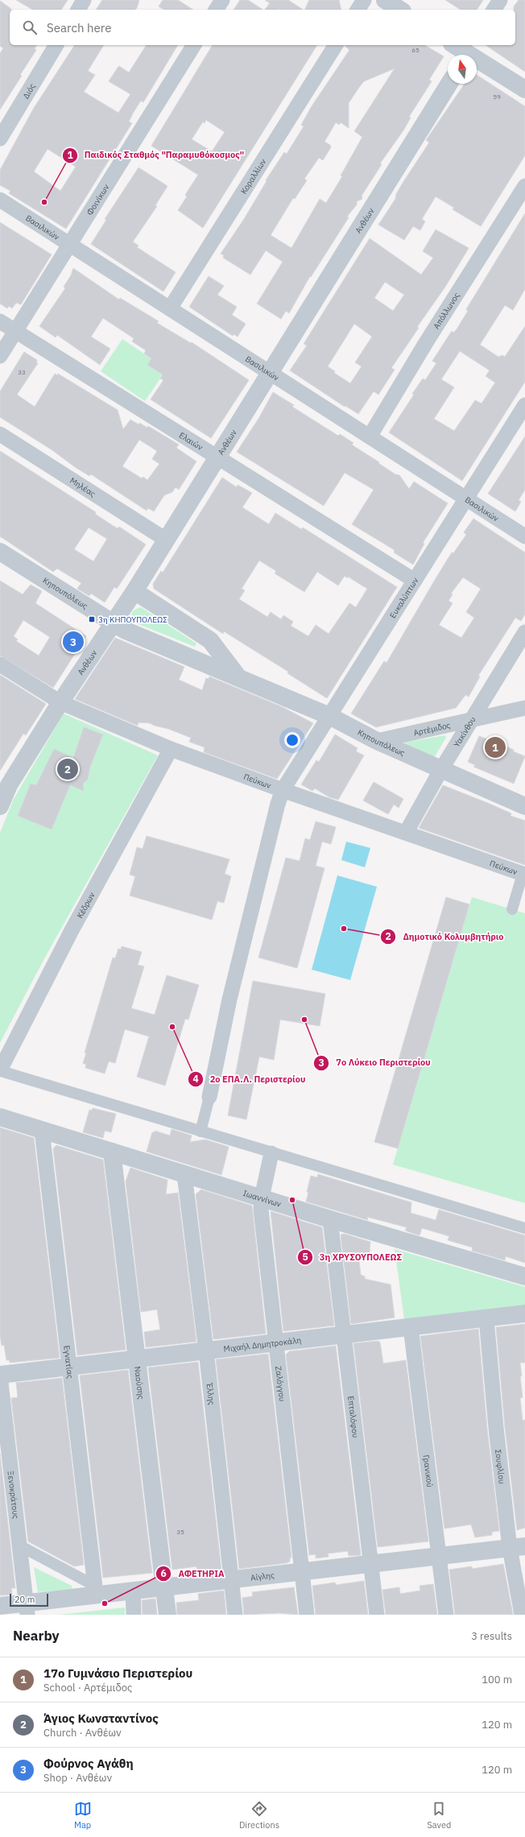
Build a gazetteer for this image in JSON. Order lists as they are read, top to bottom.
{
  "streets": {
    "street": [
      "Διός",
      "Κοραλλίων",
      "Φοινίκων",
      "Ανθέων",
      "Βασιλικών",
      "Απόλλωνος",
      "Ελαιών",
      "Μηλέας",
      "Κηπουπόλεως",
      "Ευκαλύπτων",
      "Αρτέμιδος",
      "Υακίνθου",
      "Πεύκων",
      "Κέδρων",
      "Ιωαννίνων",
      "Μιχαήλ Δημητροκάλη",
      "Εγνατίας",
      "Ναούσης",
      "Ζαλόγγου",
      "Έλλης",
      "Επταλόφου",
      "Σουφλίου",
      "Γρανικού",
      "Ξενοκράτους",
      "Αίγλης"
    ]
  },
  "crossings": [
    ["Κοραλλίων", "Βασιλικών"],
    ["Φοινίκων", "Βασιλικών"],
    ["Φοινίκων", "Ελαιών"],
    ["Ανθέων", "Βασιλικών"],
    ["Ανθέων", "Ελαιών"],
    ["Ανθέων", "Μηλέας"],
    ["Ανθέων", "Κηπουπόλεως"],
    ["Ανθέων", "Πεύκων"],
    ["Βασιλικών", "Απόλλωνος"],
    ["Βασιλικών", "Ευκαλύπτων"],
    ["Ελαιών", "Ευκαλύπτων"],
    ["Κηπουπόλεως", "Ευκαλύπτων"],
    ["Κηπουπόλεως", "Αρτέμιδος"],
    ["Κηπουπόλεως", "Υακίνθου"],
    ["Ευκαλύπτων", "Πεύκων"],
    ["Αρτέμιδος", "Υακίνθου"],
    ["Υακίνθου", "Πεύκων"],
    ["Πεύκων", "Κέδρων"],
    ["Ιωαννίνων", "Εγνατίας"],
    ["Ιωαννίνων", "Ναούσης"],
    ["Ιωαννίνων", "Ζαλόγγου"],
    ["Ιωαννίνων", "Έλλης"],
    ["Ιωαννίνων", "Επταλόφου"],
    ["Μιχαήλ Δημητροκάλη", "Εγνατίας"],
    ["Μιχαήλ Δημητροκάλη", "Ναούσης"],
    ["Μιχαήλ Δημητροκάλη", "Ζαλόγγου"],
    ["Μιχαήλ Δημητροκάλη", "Έλλης"],
    ["Μιχαήλ Δημητροκάλη", "Επταλόφου"],
    ["Μιχαήλ Δημητροκάλη", "Σουφλίου"],
    ["Μιχαήλ Δημητροκάλη", "Γρανικού"],
    ["Μιχαήλ Δημητροκάλη", "Ξενοκράτους"],
    ["Εγνατίας", "Αίγλης"],
    ["Ναούσης", "Αίγλης"],
    ["Ζαλόγγου", "Αίγλης"],
    ["Έλλης", "Αίγλης"],
    ["Επταλόφου", "Αίγλης"],
    ["Σουφλίου", "Αίγλης"],
    ["Γρανικού", "Αίγλης"],
    ["Ξενοκράτους", "Αίγλης"]
  ],
  "places": {
    "other": [
      "Παιδικός Σταθμός \"Παραμυθόκοσμος\"",
      "Δημοτικό Κολυμβητήριο",
      "7ο Λύκειο Περιστερίου",
      "2ο ΕΠΑ.Λ. Περιστερίου",
      "3η ΧΡΥΣΟΥΠΟΛΕΩΣ",
      "ΑΦΕΤΗΡΙΑ"
    ],
    "transit": ["3η ΚΗΠΟΥΠΟΛΕΩΣ"]
  },
  "house_numbers": [
    "65",
    "59",
    "33",
    "35"
  ],
  "scale_bar": "20 m",
  "north": "top",
  "page": {
    "search": "Search here",
    "pins": ["3", "1", "2"],
    "scale": "20 m",
    "heading": ["Nearby", "3 results"],
    "list": [
      {
        "mark": "1",
        "name": "17ο Γυμνάσιο Περιστερίου",
        "note": "School · Αρτέμιδος",
        "value": "100 m"
      },
      {
        "mark": "2",
        "name": "Άγιος Κωνσταντίνος",
        "note": "Church · Ανθέων",
        "value": "120 m"
      },
      {
        "mark": "3",
        "name": "Φούρνος Αγάθη",
        "note": "Shop · Ανθέων",
        "value": "120 m"
      }
    ],
    "nav": ["Map", "Directions", "Saved"]
  }
}
